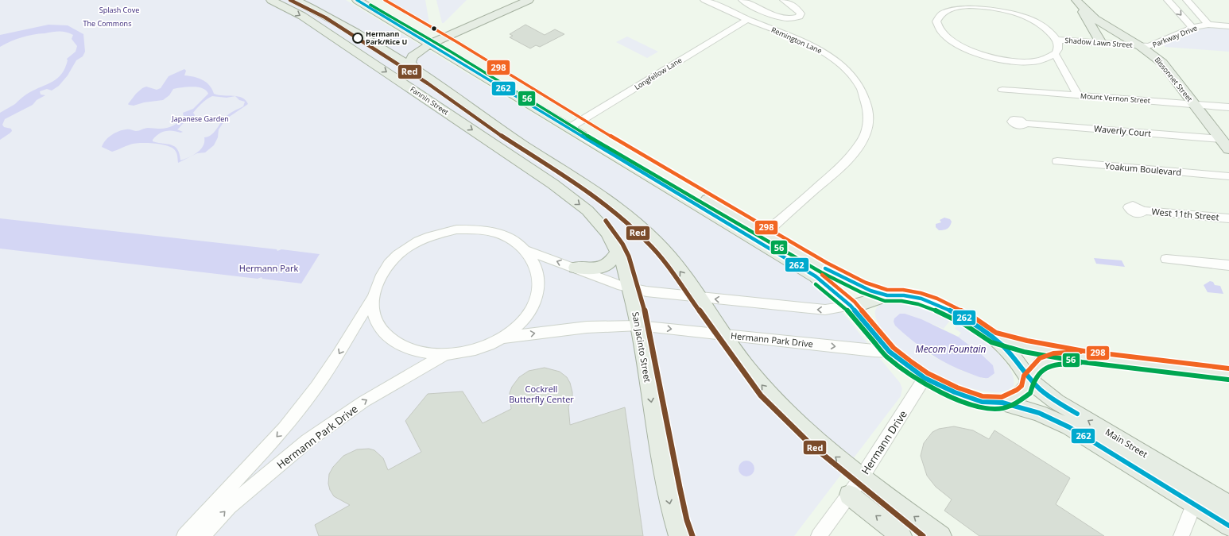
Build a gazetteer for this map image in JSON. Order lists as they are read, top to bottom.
{
  "streets": {
    "main road": [
      "Bissonnet Street",
      "Fannin Street",
      "San Jacinto Street",
      "Main Street"
    ],
    "street": [
      "Parkway Drive",
      "Remington Lane",
      "Shadow Lawn Street",
      "Longfellow Lane",
      "Mount Vernon Street",
      "Waverly Court",
      "Yoakum Boulevard",
      "West 11th Street",
      "Hermann Park Drive",
      "Hermann Drive"
    ]
  },
  "crossings": [
    ["Parkway Drive", "Shadow Lawn Street"],
    ["Parkway Drive", "Bissonnet Street"],
    ["Remington Lane", "Longfellow Lane"],
    ["Remington Lane", "Main Street"],
    ["Shadow Lawn Street", "Bissonnet Street"],
    ["Longfellow Lane", "Main Street"],
    ["Bissonnet Street", "Mount Vernon Street"],
    ["Bissonnet Street", "Waverly Court"],
    ["Fannin Street", "Hermann Park Drive"],
    ["Fannin Street", "San Jacinto Street"],
    ["Fannin Street", "Hermann Drive"],
    ["Hermann Park Drive", "San Jacinto Street"],
    ["Hermann Park Drive", "Main Street"],
    ["Hermann Drive", "Main Street"]
  ],
  "one_way": ["San Jacinto Street"],
  "water": ["Mecom Fountain"],
  "parks": [
    "Splash Cove",
    "The Commons",
    "Japanese Garden",
    "Hermann Park",
    "Cockrell Butterfly Center"
  ],
  "places": ["Hermann Park/Rice U"],
  "lines": [
    "transit line Red",
    "transit line 262",
    "transit line 298",
    "transit line 56"
  ]
}
